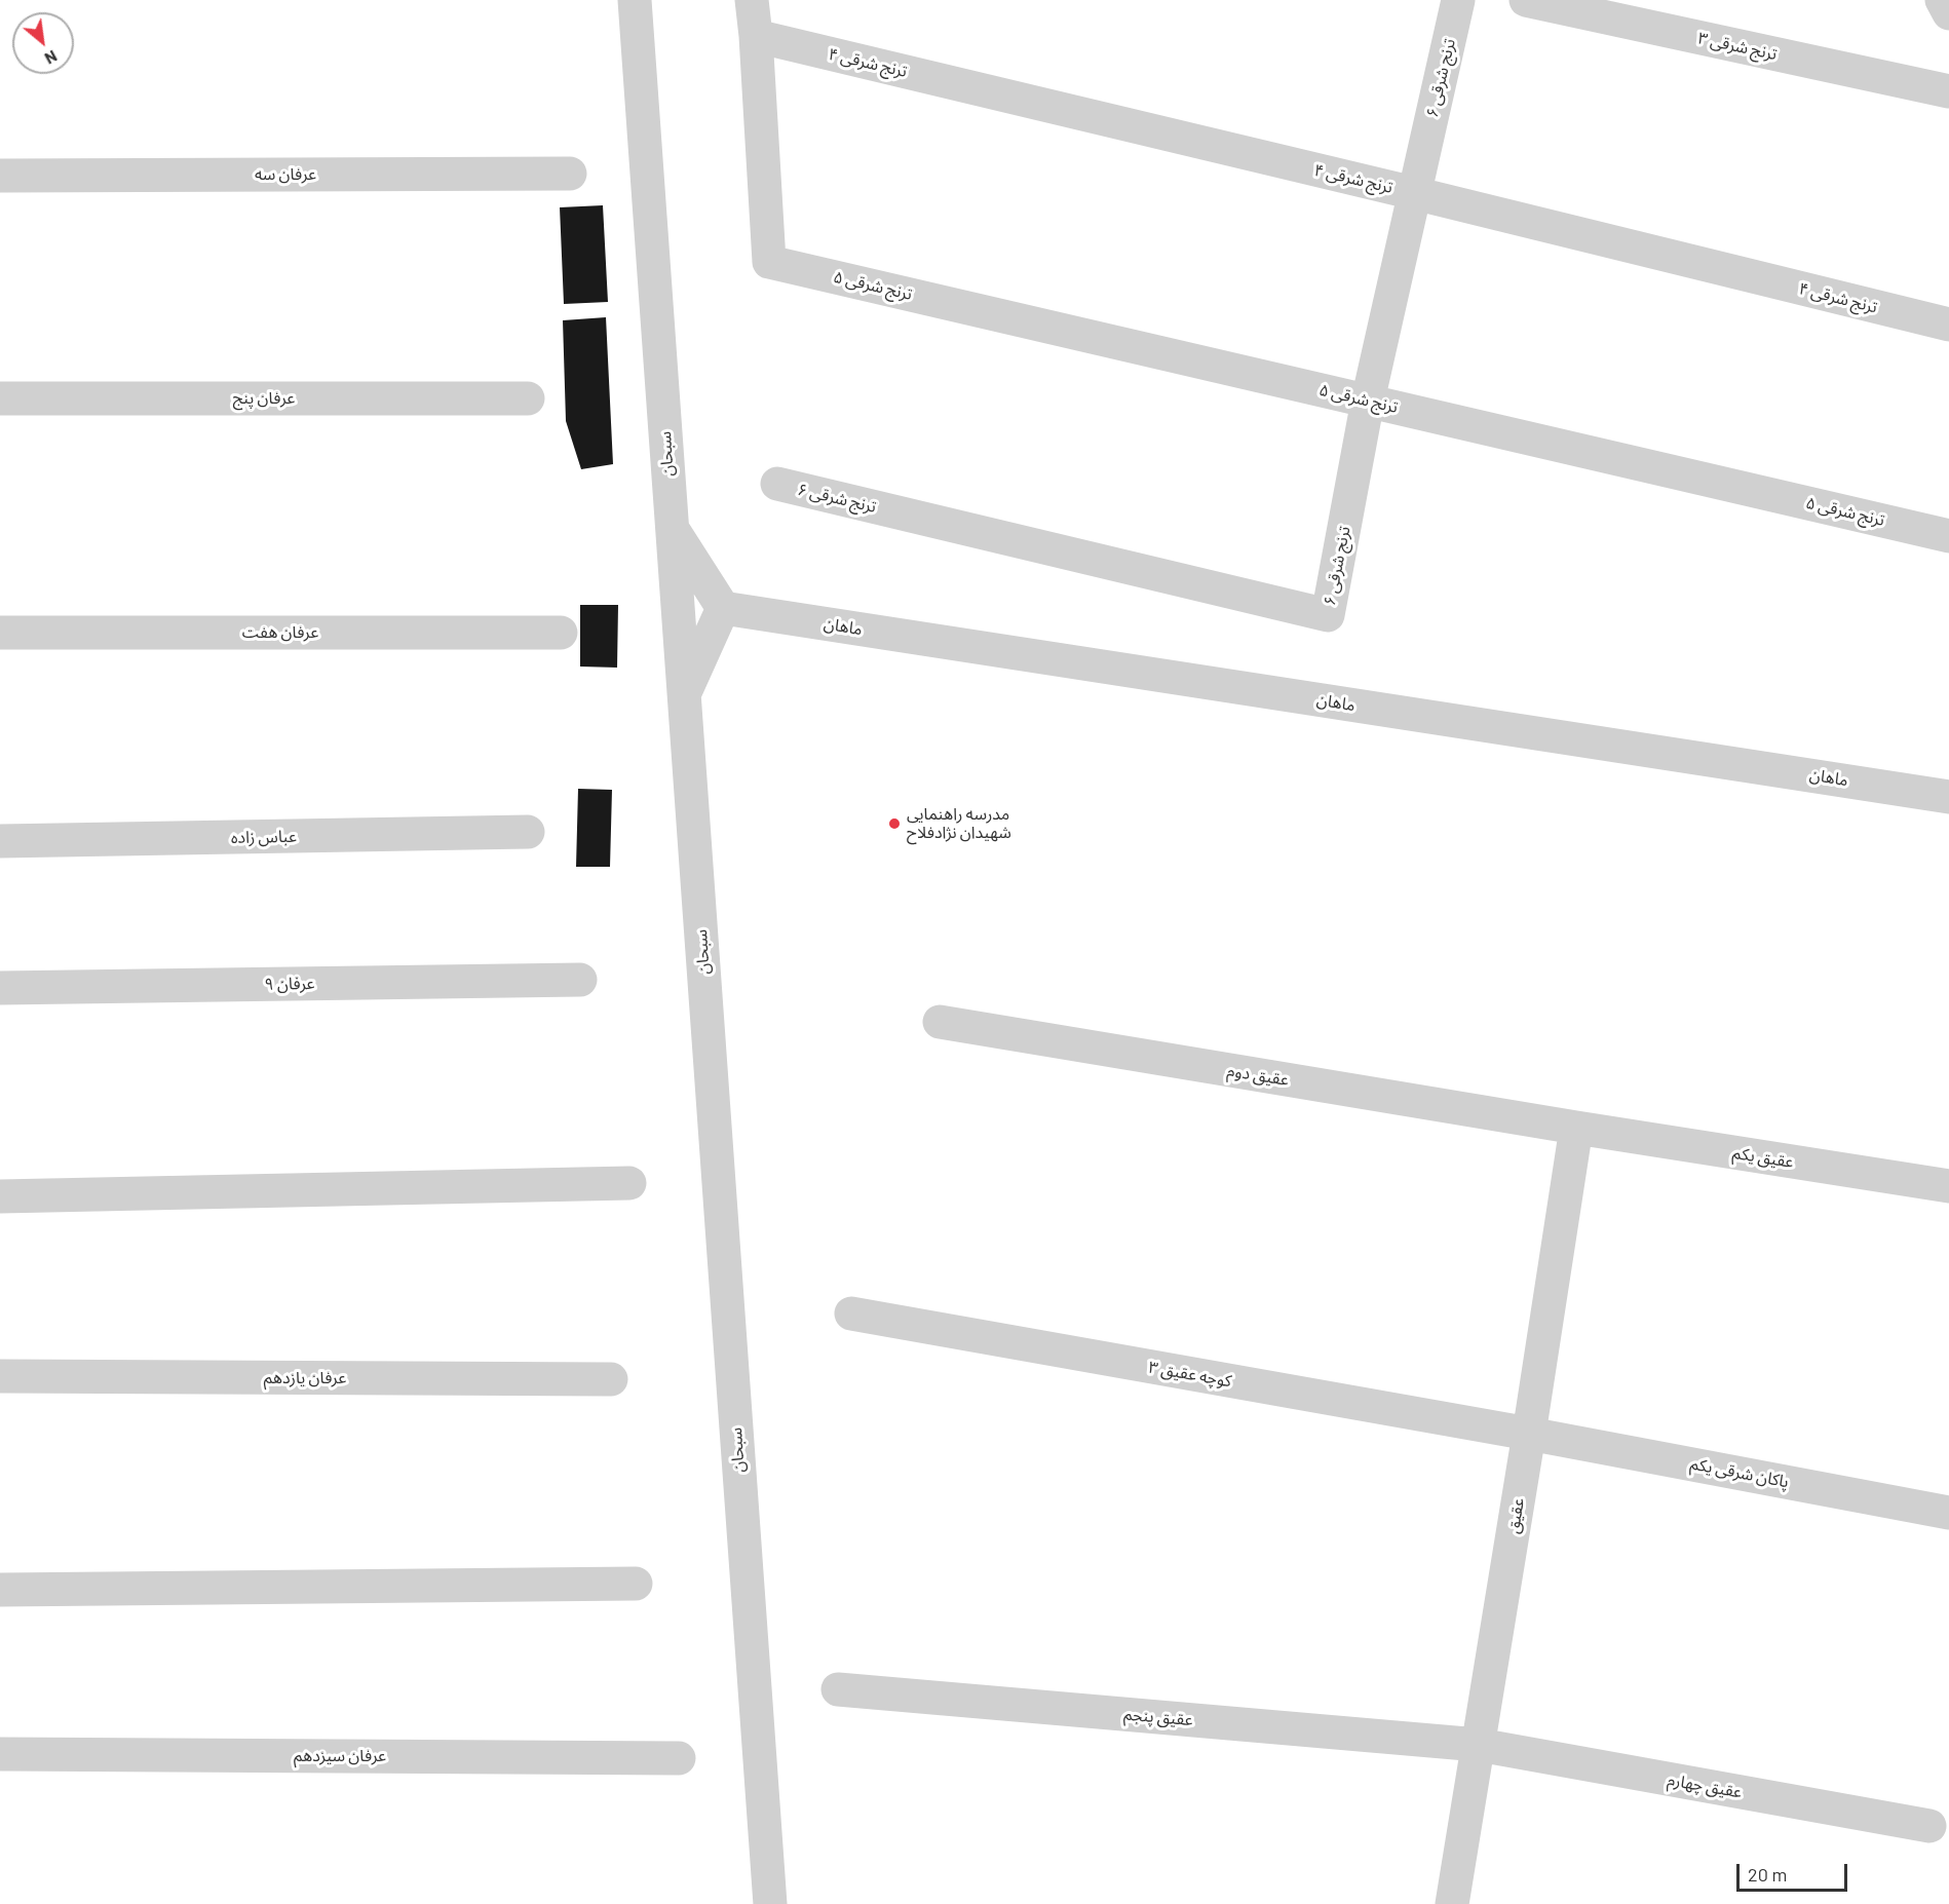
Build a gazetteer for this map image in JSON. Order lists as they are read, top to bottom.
{
  "streets": {
    "street": [
      "ترنج شرقی ۳",
      "ترنج شرقی ۴",
      "ترنج شرقی ۶",
      "عرفان سه",
      "ترنج شرقی ۵",
      "عرفان پنج",
      "سبحان",
      "ماهان",
      "عرفان هفت",
      "عباس زاده",
      "عرفان ۹",
      "عقیق دوم",
      "عقیق یکم",
      "کوچه عقیق ۳",
      "عرفان یازدهم",
      "پاکان شرقی یکم",
      "عقیق",
      "عقیق پنجم",
      "عرفان سیزدهم",
      "عقیق چهارم"
    ]
  },
  "crossings": [
    ["ترنج شرقی ۴", "ترنج شرقی ۶"],
    ["ترنج شرقی ۴", "ترنج شرقی ۵"],
    ["ترنج شرقی ۶", "ترنج شرقی ۵"],
    ["عقیق دوم", "عقیق یکم"],
    ["عقیق دوم", "عقیق"],
    ["عقیق یکم", "عقیق"],
    ["کوچه عقیق ۳", "پاکان شرقی یکم"],
    ["کوچه عقیق ۳", "عقیق"],
    ["پاکان شرقی یکم", "عقیق"],
    ["عقیق", "عقیق پنجم"],
    ["عقیق", "عقیق چهارم"],
    ["عقیق پنجم", "عقیق چهارم"]
  ],
  "places": ["مدرسه راهنمایی شهیدان نژادفلاح"],
  "scale_bar": "20 m",
  "north": "bottom right"
}
